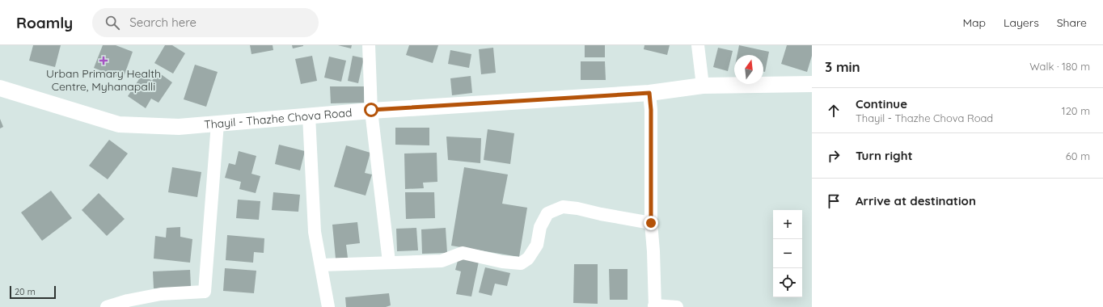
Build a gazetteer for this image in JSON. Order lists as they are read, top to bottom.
{
  "streets": {
    "street": ["Thayil - Thazhe Chova Road"]
  },
  "places": {
    "health": ["Urban Primary Health Centre, Myhanapalli"]
  },
  "scale_bar": "20 m",
  "north": "top",
  "page": {
    "header": "Roamly",
    "search": "Search here",
    "nav": ["Map", "Layers", "Share"],
    "heading": ["3 min", "Walk · 180 m"],
    "list": [
      ["Continue", "Thayil - Thazhe Chova Road", "120 m"],
      ["Turn right", "60 m"],
      "Arrive at destination"
    ],
    "map_buttons": ["+", "−"],
    "scale": "20 m"
  }
}
